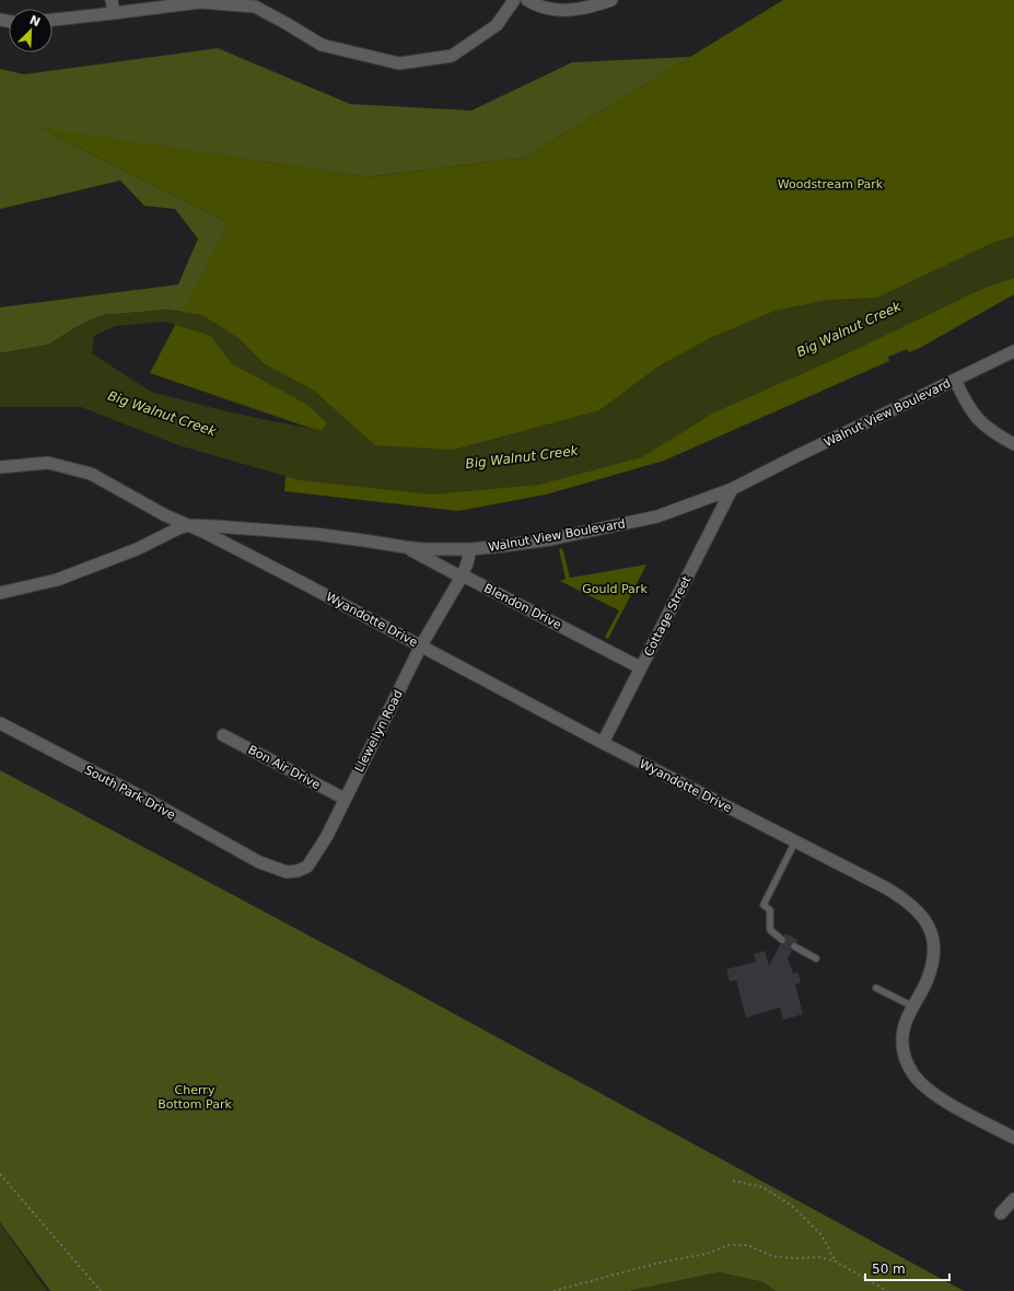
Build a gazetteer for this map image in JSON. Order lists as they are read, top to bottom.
{
  "streets": {
    "street": [
      "Walnut View Boulevard",
      "Blendon Drive",
      "Cottage Street",
      "Wyandotte Drive",
      "Llewellyn Road",
      "Bon Air Drive",
      "South Park Drive"
    ]
  },
  "crossings": [
    ["Walnut View Boulevard", "Blendon Drive"],
    ["Walnut View Boulevard", "Cottage Street"],
    ["Walnut View Boulevard", "Wyandotte Drive"],
    ["Walnut View Boulevard", "Llewellyn Road"],
    ["Blendon Drive", "Cottage Street"],
    ["Blendon Drive", "Llewellyn Road"],
    ["Cottage Street", "Wyandotte Drive"],
    ["Wyandotte Drive", "Llewellyn Road"],
    ["Llewellyn Road", "Bon Air Drive"],
    ["Llewellyn Road", "South Park Drive"]
  ],
  "water": ["Big Walnut Creek"],
  "parks": ["Woodstream Park", "Gould Park", "Cherry Bottom Park"],
  "scale_bar": "50 m",
  "north": "top right"
}
